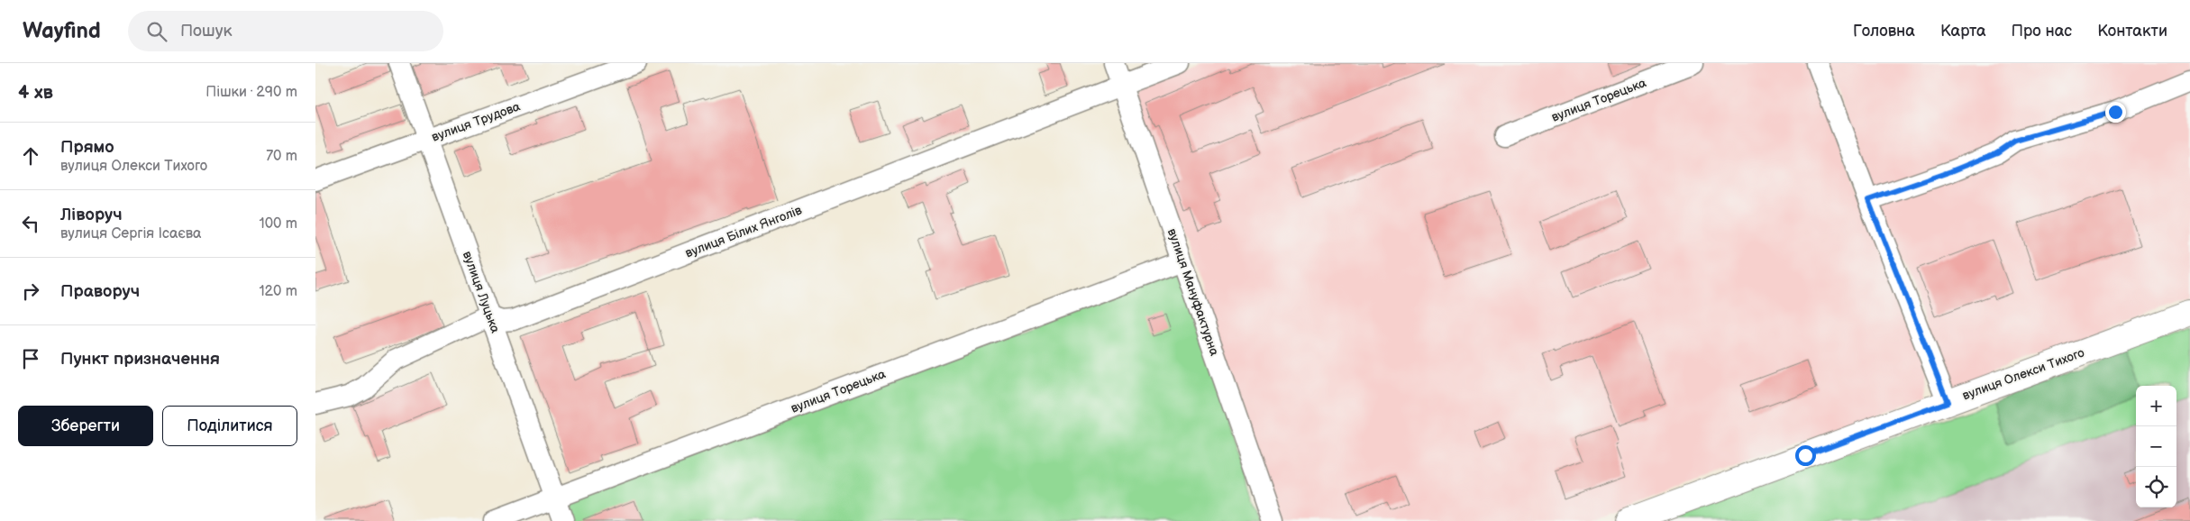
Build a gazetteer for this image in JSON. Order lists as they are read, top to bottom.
{
  "streets": {
    "main road": ["вулиця Олекси Тихого"],
    "street": [
      "вулиця Торецька",
      "вулиця Трудова",
      "вулиця Білих Янголів",
      "вулиця Луцька",
      "вулиця Мануфактурна"
    ]
  },
  "crossings": [
    ["вулиця Торецька", "вулиця Луцька"],
    ["вулиця Торецька", "вулиця Мануфактурна"],
    ["вулиця Трудова", "вулиця Луцька"],
    ["вулиця Білих Янголів", "вулиця Луцька"],
    ["вулиця Білих Янголів", "вулиця Мануфактурна"]
  ],
  "page": {
    "header": "Wayfind",
    "search": "Пошук",
    "nav": [
      "Головна",
      "Карта",
      "Про нас",
      "Контакти"
    ],
    "heading": ["4 хв", "Пішки · 290 m"],
    "list": [
      ["Прямо", "вулиця Олекси Тихого", "70 m"],
      ["Ліворуч", "вулиця Сергія Ісаєва", "100 m"],
      ["Праворуч", "120 m"],
      "Пункт призначення"
    ],
    "map_buttons": ["+", "−"],
    "buttons": ["Зберегти", "Поділитися"]
  }
}
